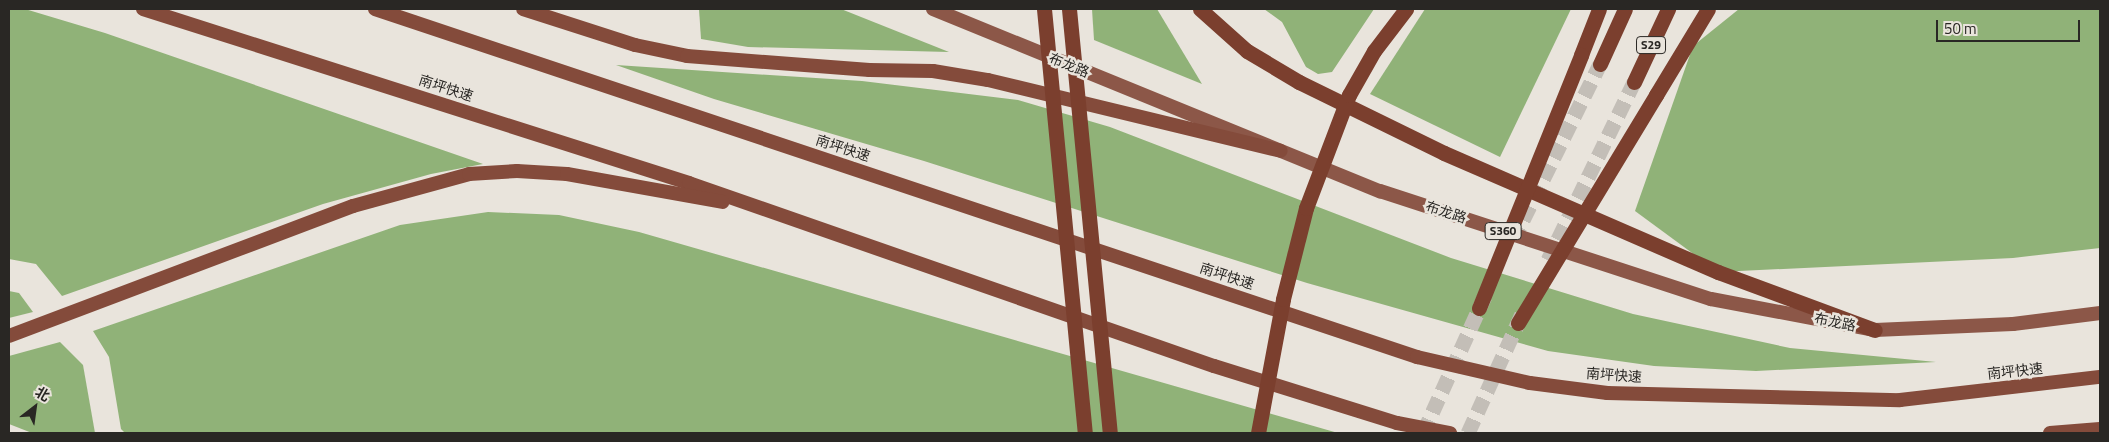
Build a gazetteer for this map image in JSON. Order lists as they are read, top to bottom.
{
  "streets": {
    "highway": ["S29", "南坪快速"],
    "main road": ["布龙路", "S360"]
  },
  "scale_bar": "50 m",
  "north": "top right"
}
